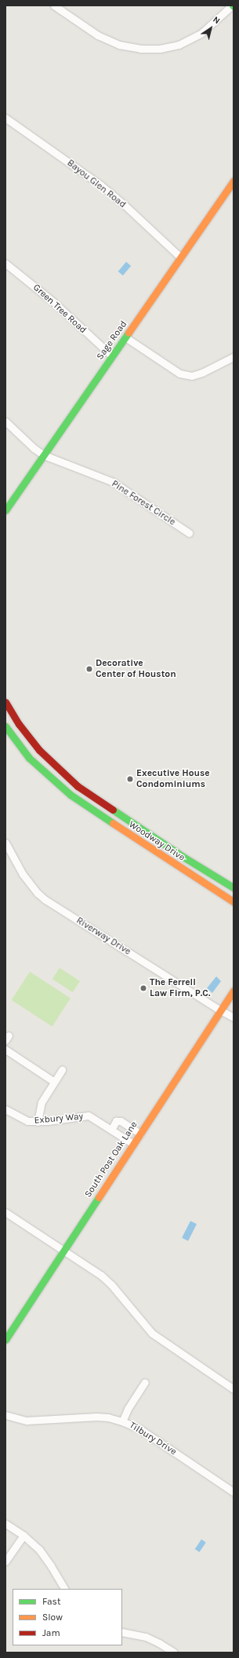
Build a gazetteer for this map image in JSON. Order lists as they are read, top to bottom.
{
  "streets": {
    "main road": ["Sage Road", "Woodway Drive", "South Post Oak Lane"],
    "street": [
      "Bayou Glen Road",
      "Green Tree Road",
      "Pine Forest Circle",
      "Riverway Drive",
      "Exbury Way",
      "Tilbury Drive"
    ]
  },
  "crossings": [
    ["Bayou Glen Road", "Sage Road"],
    ["Green Tree Road", "Sage Road"],
    ["Sage Road", "Pine Forest Circle"],
    ["Riverway Drive", "South Post Oak Lane"],
    ["Exbury Way", "South Post Oak Lane"]
  ],
  "places": ["Decorative Center of Houston", "Executive House Condominiums", "The Ferrell Law Firm, P.C."],
  "legend": ["Fast", "Slow", "Jam"],
  "north": "top right"
}
